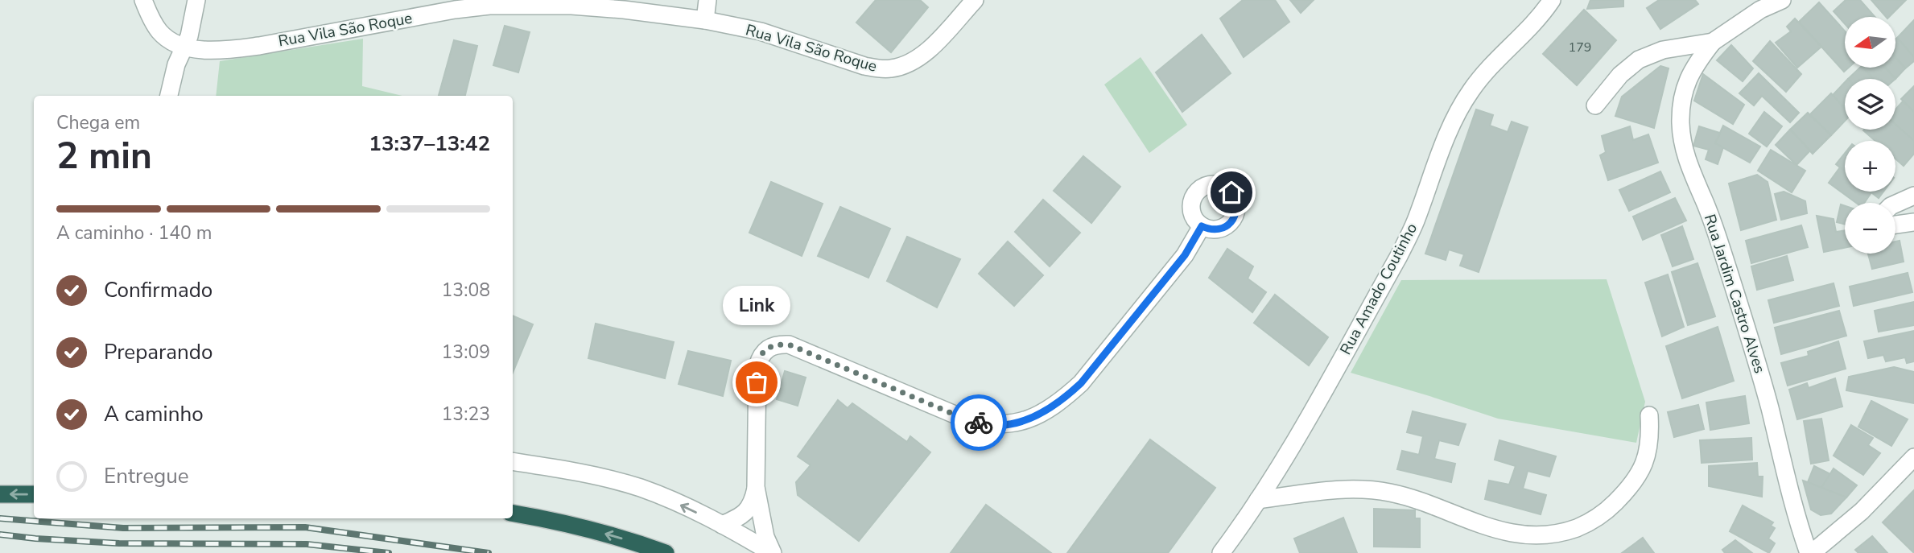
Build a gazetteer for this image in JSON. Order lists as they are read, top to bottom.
{
  "streets": {
    "street": ["Rua Vila São Roque", "Rua Amado Coutinho", "Rua Jardim Castro Alves"]
  },
  "places": ["Link"],
  "house_numbers": ["179"],
  "north": "left",
  "page": {
    "map_buttons": ["+", "−"],
    "heading": ["2 min", "Chega em", "13:37–13:42"],
    "bar": "A caminho · 140 m",
    "list": [
      ["Confirmado", "13:08"],
      ["Preparando", "13:09"],
      ["A caminho", "13:23"],
      "Entregue"
    ],
    "bubble": "Link"
  }
}
